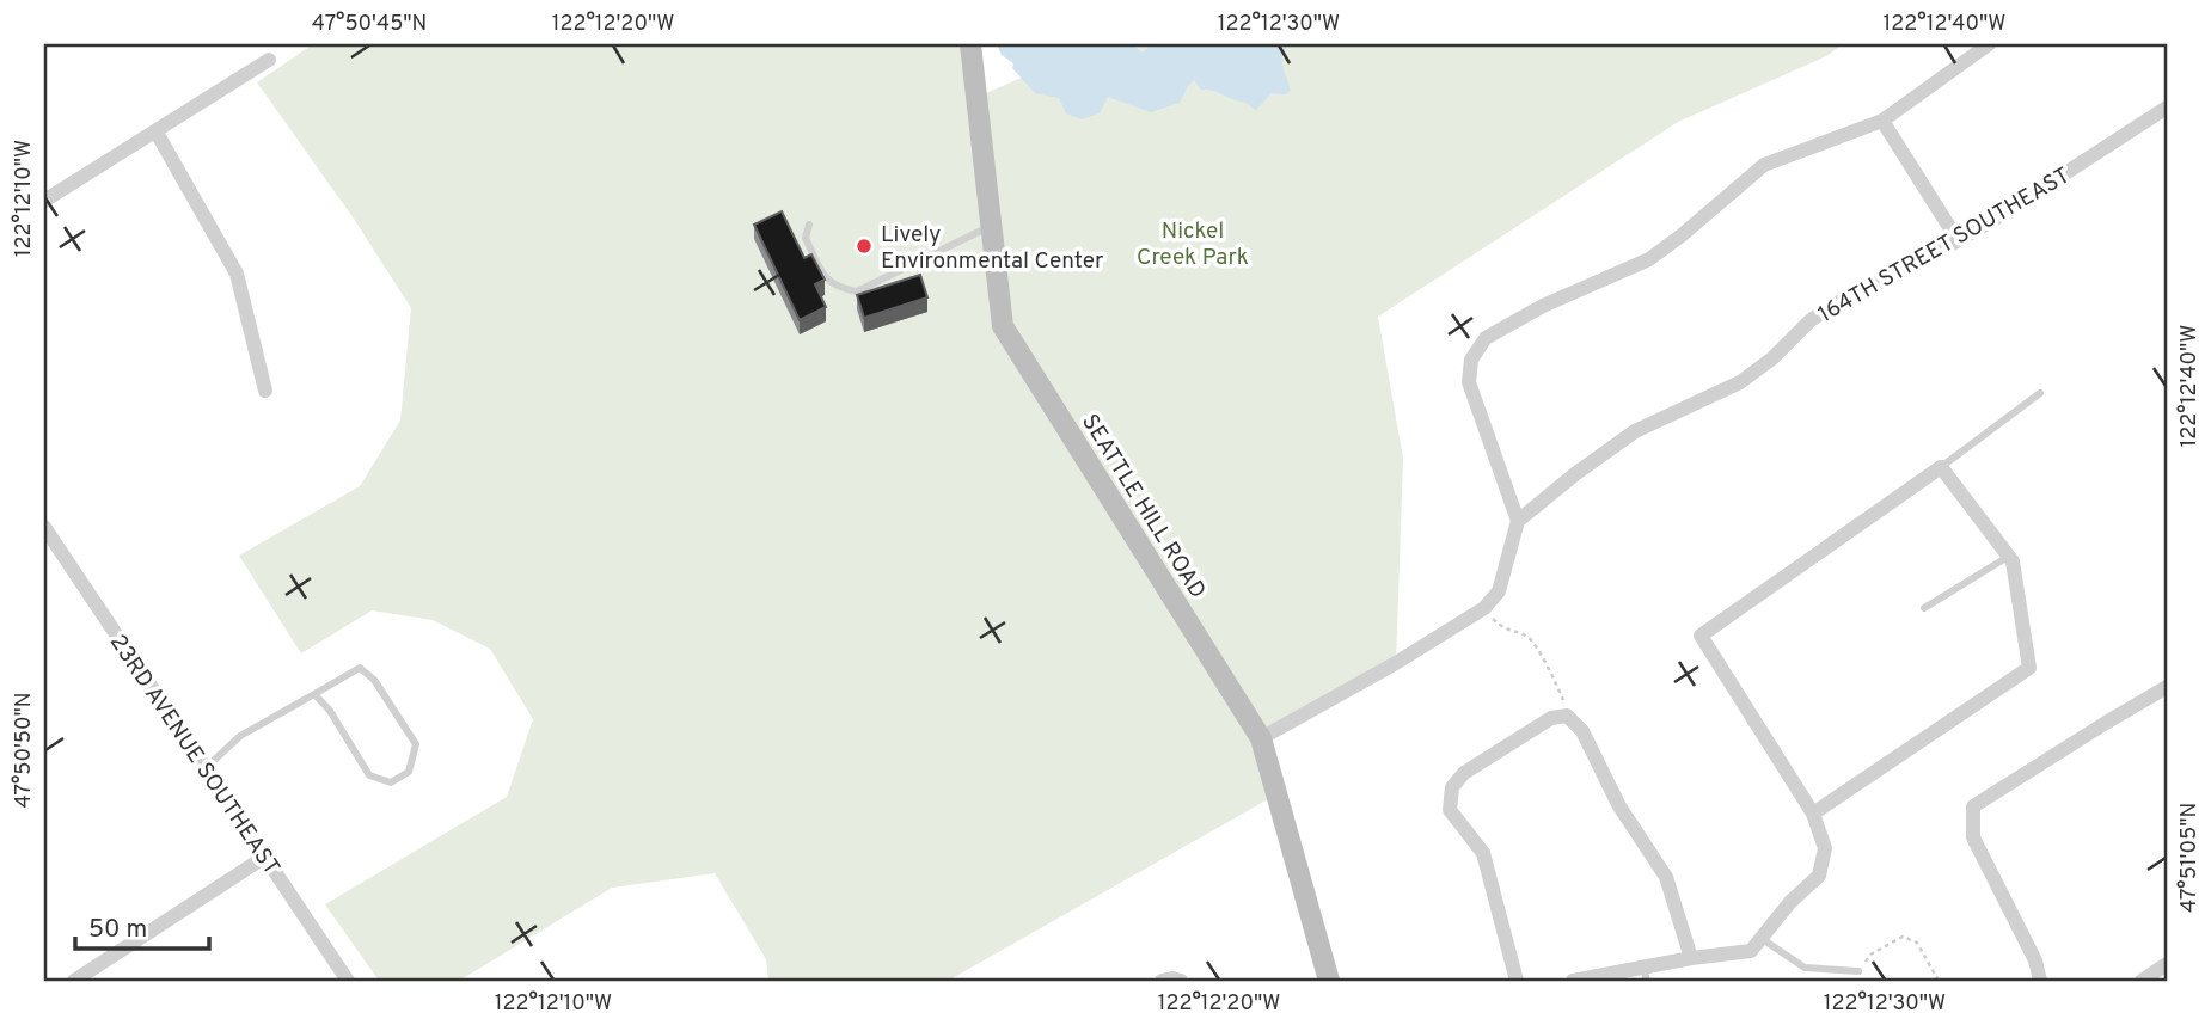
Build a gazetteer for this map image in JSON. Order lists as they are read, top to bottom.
{
  "streets": {
    "street": ["164TH STREET SOUTHEAST", "SEATTLE HILL ROAD", "23RD AVENUE SOUTHEAST"]
  },
  "parks": ["Nickel Creek Park"],
  "places": ["Lively Environmental Center"],
  "scale_bar": "50 m",
  "coordinates": [
    "47°50'45\"N",
    "122°12'20\"W",
    "122°12'30\"W",
    "122°12'40\"W",
    "122°12'10\"W",
    "47°50'50\"N",
    "47°51'05\"N"
  ]
}
